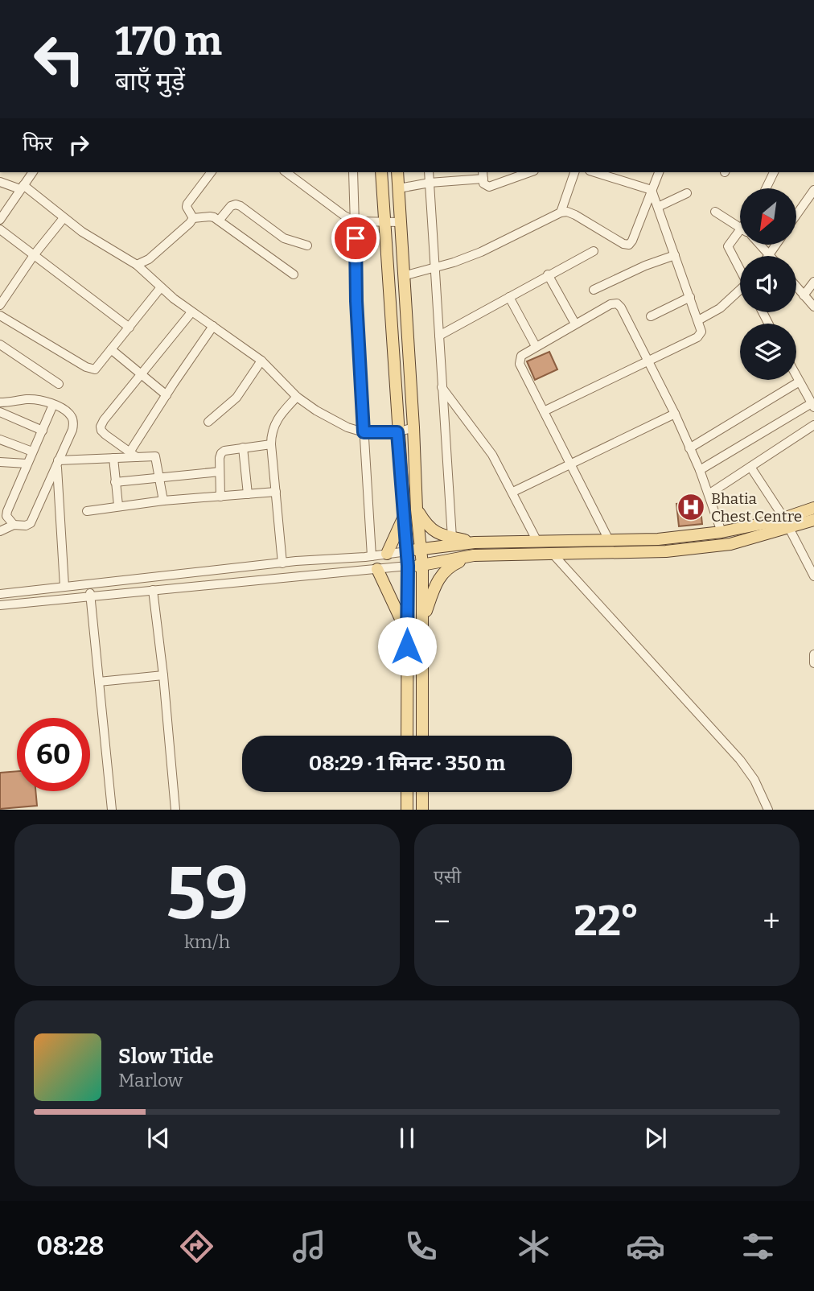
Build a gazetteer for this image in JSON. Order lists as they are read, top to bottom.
{
  "places": {
    "hospital": ["Bhatia Chest Centre"]
  },
  "north": "bottom left",
  "page": {
    "turn": ["170 m", "बाएँ मुड़ें"],
    "then": "फिर",
    "limit": "60",
    "trip": "08:29 · 1 मिनट · 350 m",
    "tile": [
      ["59", "km/h"],
      "एसी"
    ],
    "heat": ["−", "22°", "+"],
    "song": ["Slow Tide", "Marlow"],
    "tabs": "08:28"
  }
}
